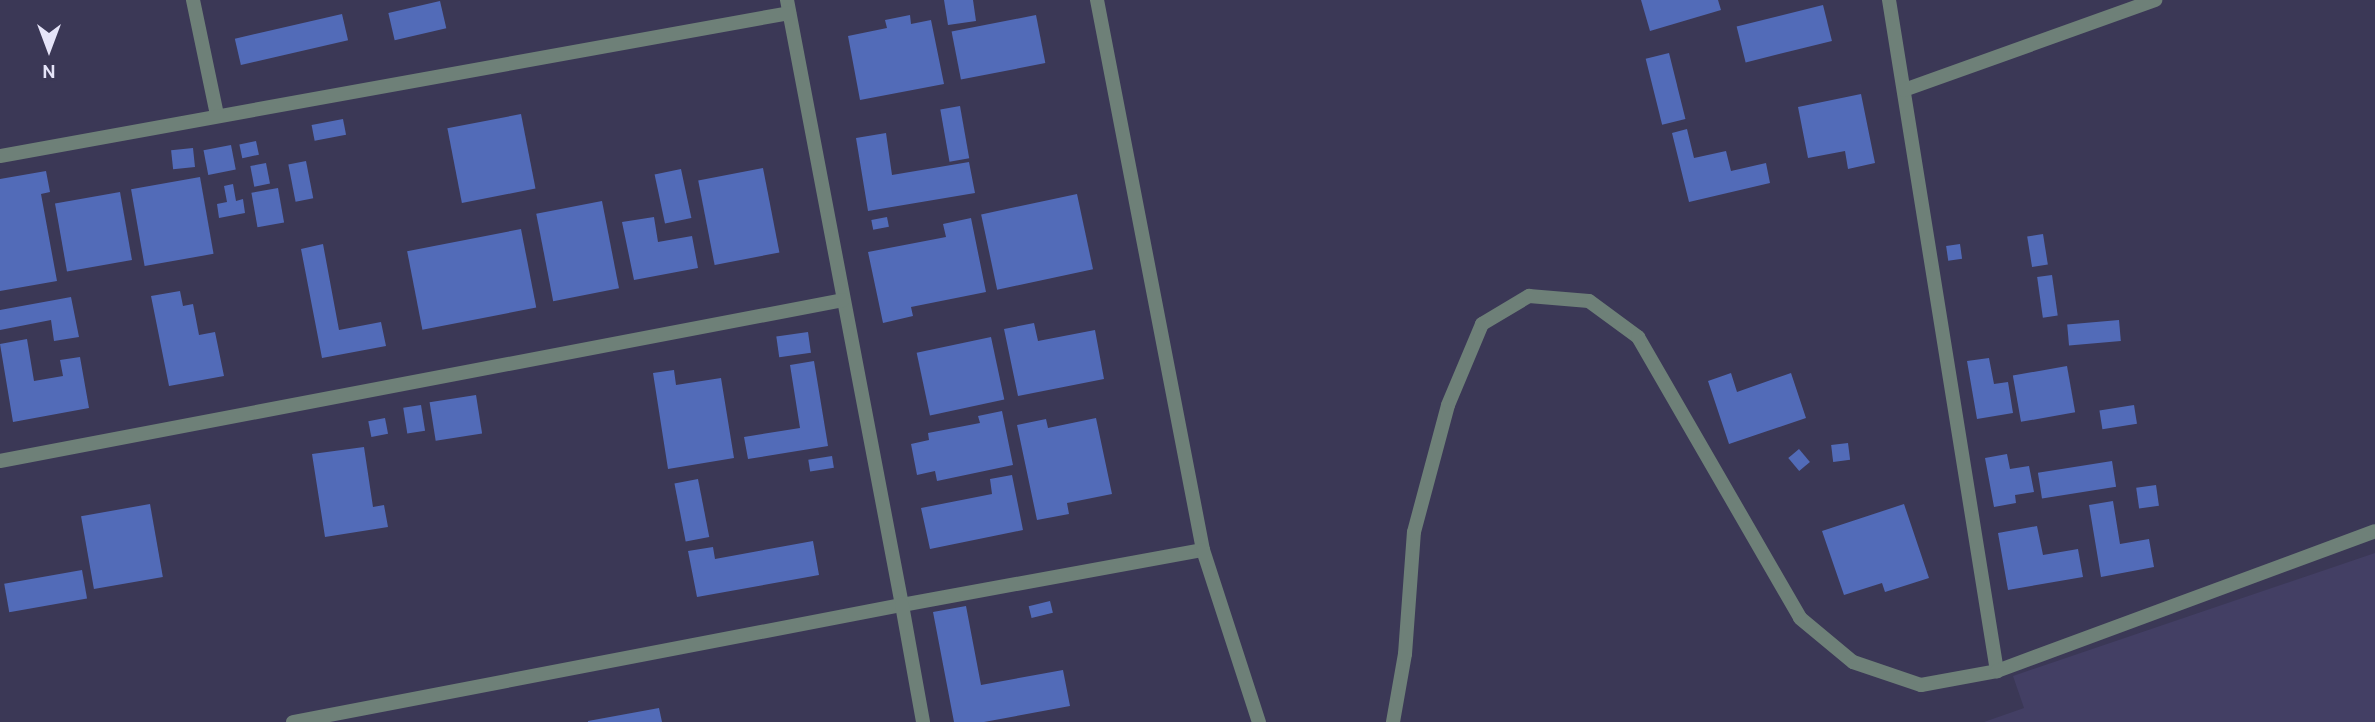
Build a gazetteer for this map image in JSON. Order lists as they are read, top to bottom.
{
  "north": "bottom"
}
